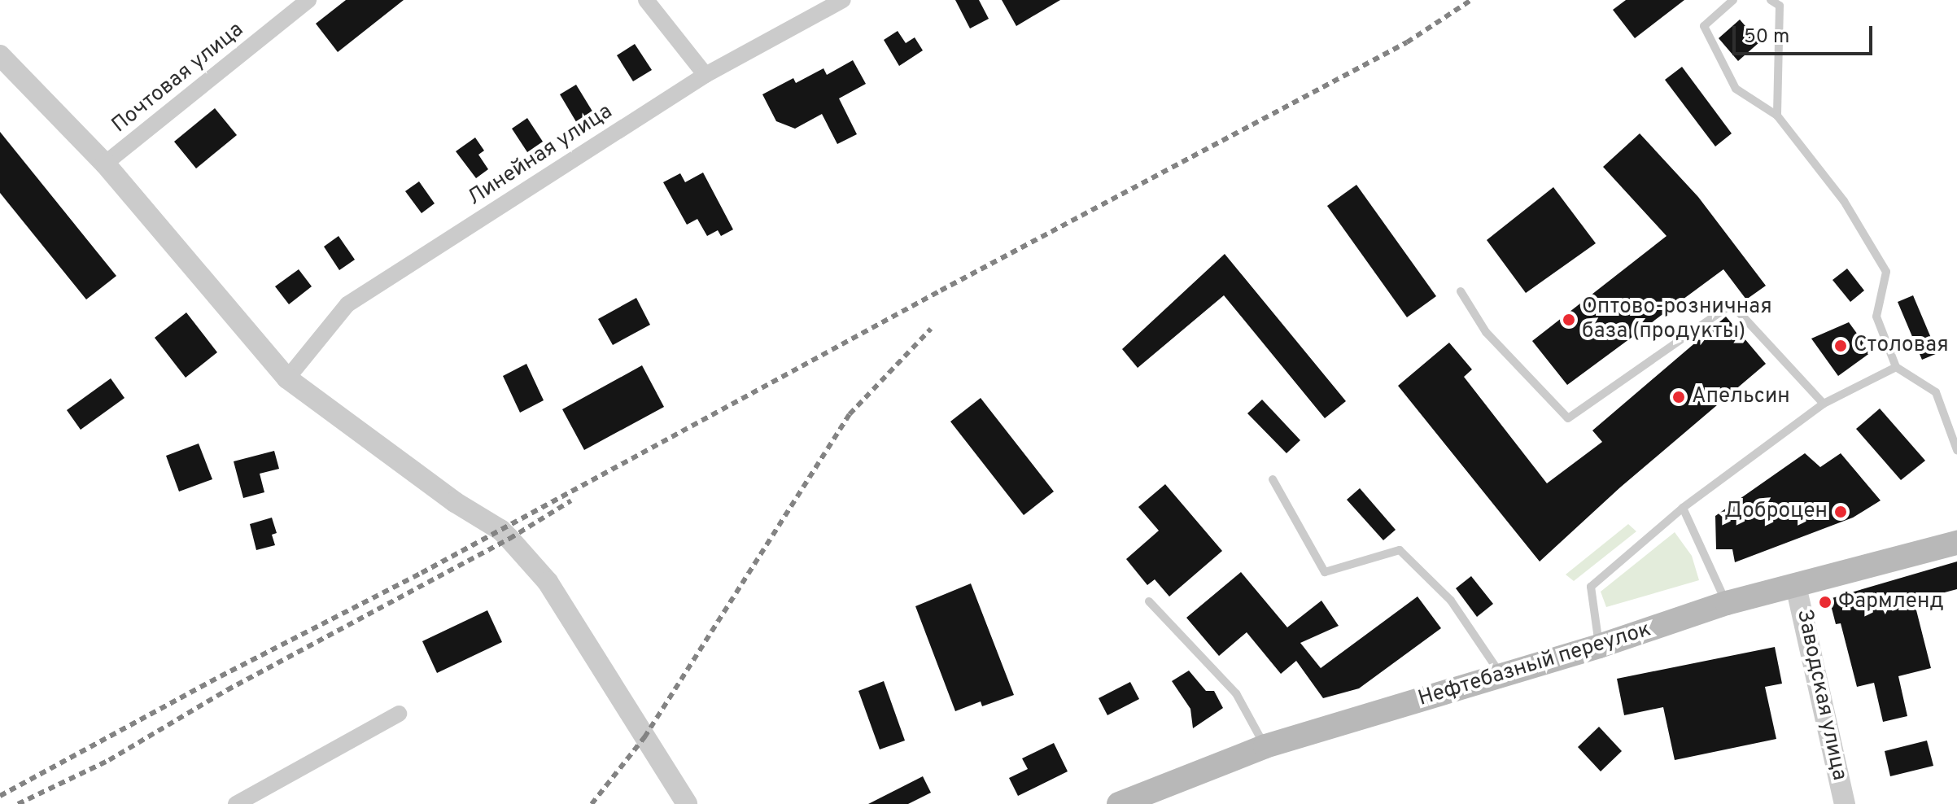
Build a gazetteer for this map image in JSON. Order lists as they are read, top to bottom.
{
  "streets": {
    "main road": ["Нефтебазный переулок"],
    "street": ["Почтовая улица", "Линейная улица", "Заводская улица"]
  },
  "crossings": [
    ["Нефтебазный переулок", "Заводская улица"]
  ],
  "places": [
    "Оптово-розничная база (продукты)",
    "Столовая",
    "Апельсин",
    "Доброцен",
    "Фармленд"
  ],
  "scale_bar": "50 m"
}
